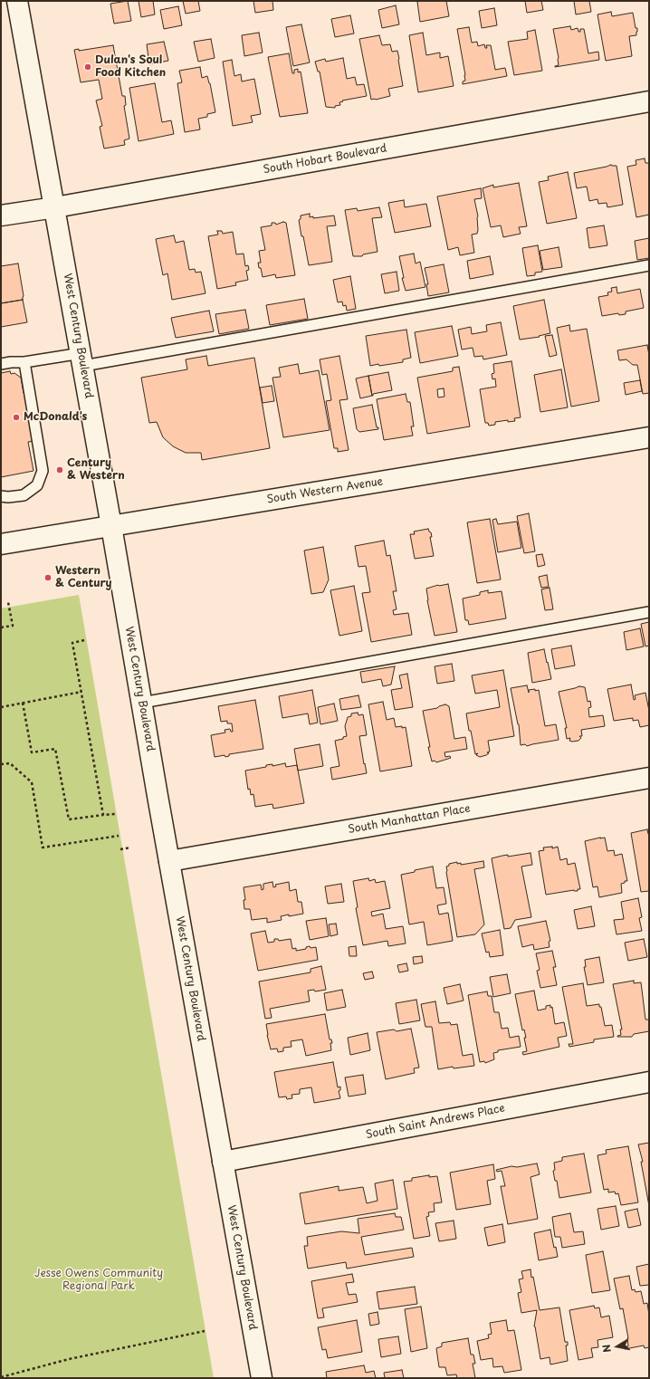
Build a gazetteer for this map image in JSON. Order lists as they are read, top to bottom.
{
  "streets": {
    "main road": [
      "South Hobart Boulevard",
      "West Century Boulevard",
      "South Western Avenue",
      "South Manhattan Place",
      "South Saint Andrews Place"
    ]
  },
  "crossings": [
    ["South Hobart Boulevard", "West Century Boulevard"],
    ["West Century Boulevard", "South Western Avenue"],
    ["West Century Boulevard", "South Manhattan Place"],
    ["West Century Boulevard", "South Saint Andrews Place"]
  ],
  "parks": ["Jesse Owens Community Regional Park"],
  "places": [
    "Dulan's Soul Food Kitchen",
    "McDonald's",
    "Century & Western",
    "Western & Century"
  ],
  "north": "left"
}
